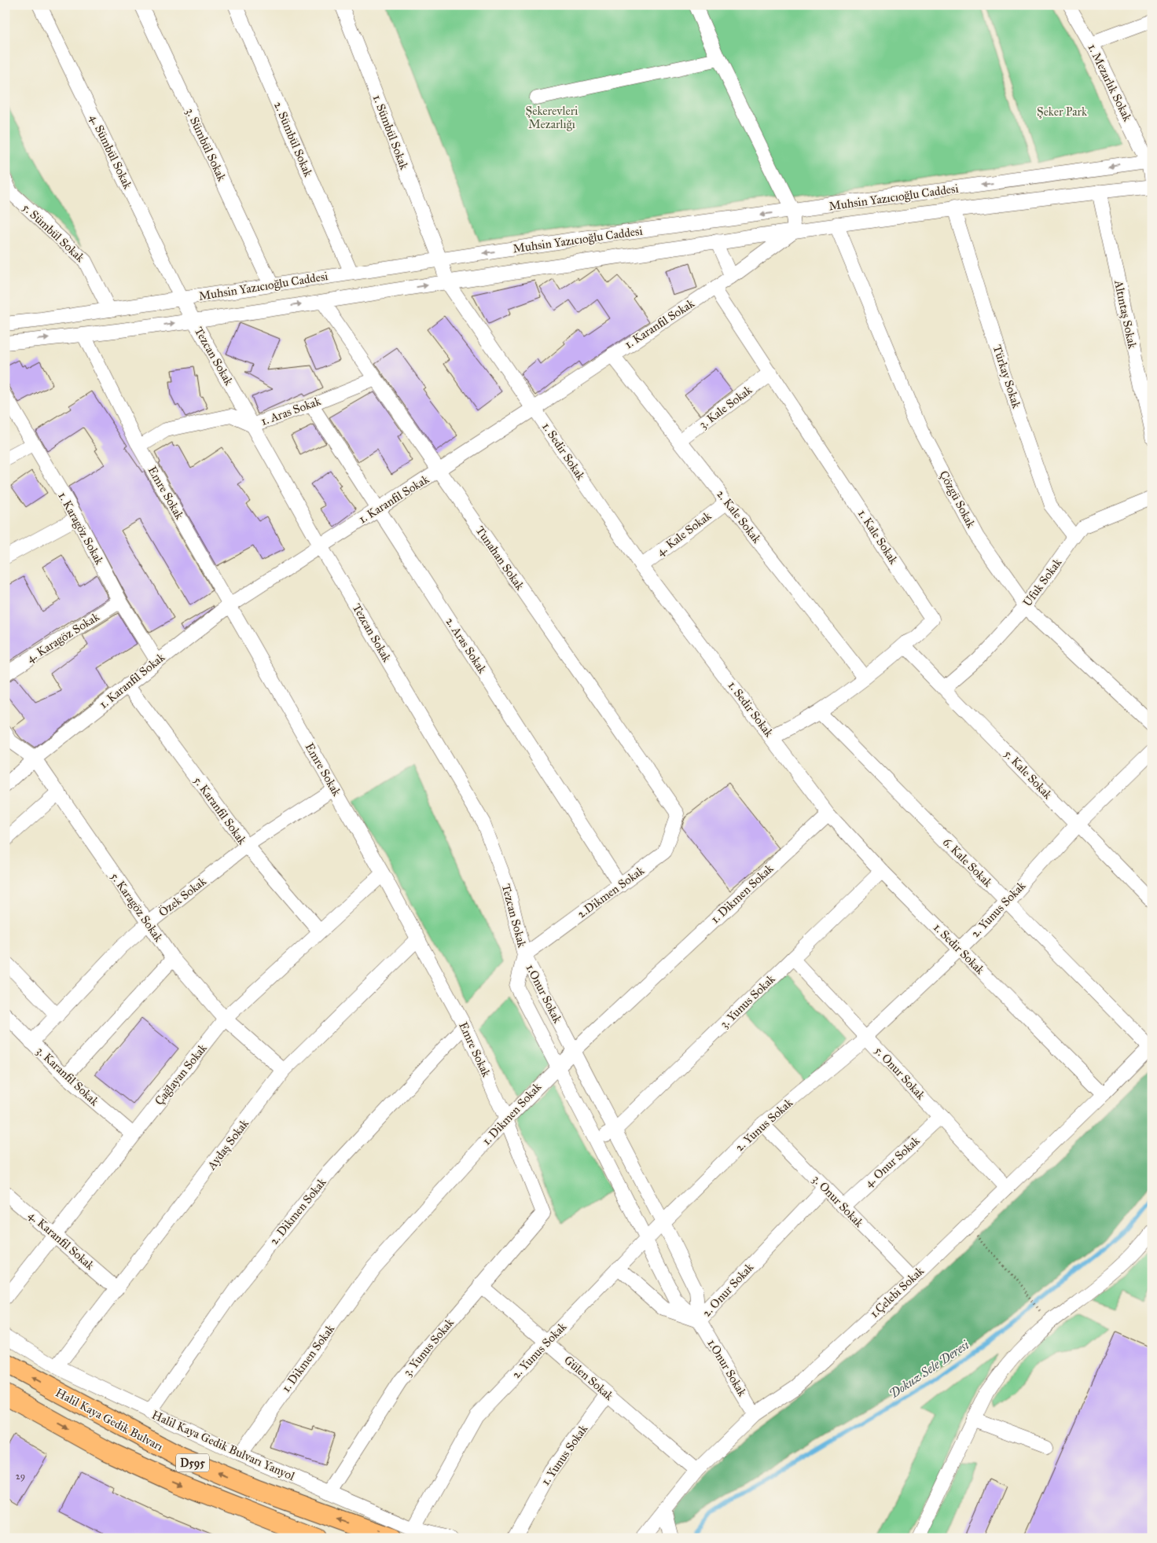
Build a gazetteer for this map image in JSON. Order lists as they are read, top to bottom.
{
  "streets": {
    "highway": ["Halil Kaya Gedik Bulvarı", "D595"],
    "street": [
      "1. Mezarlık Sokak",
      "1. Sümbül Sokak",
      "2. Sümbül Sokak",
      "3. Sümbül Sokak",
      "4. Sümbül Sokak",
      "Muhsin Yazıcıoğlu Caddesi",
      "5. Sümbül Sokak",
      "Altıntaş Sokak",
      "1. Karanfil Sokak",
      "Tezcan Sokak",
      "Türkay Sokak",
      "3. Kale Sokak",
      "1. Aras Sokak",
      "1. Sedir Sokak",
      "Emre Sokak",
      "Çözgü Sokak",
      "2. Kale Sokak",
      "1. Karagöz Sokak",
      "4. Kale Sokak",
      "1. Kale Sokak",
      "Tunahan Sokak",
      "Ufuk Sokak",
      "4. Karagöz Sokak",
      "2. Aras Sokak",
      "5. Kale Sokak",
      "5. Karanfil Sokak",
      "6. Kale Sokak",
      "2.Dikmen Sokak",
      "1. Dikmen Sokak",
      "Özek Sokak",
      "5. Karagöz Sokak",
      "2. Yunus Sokak",
      "1.Onur Sokak",
      "3. Yunus Sokak",
      "5. Onur Sokak",
      "Çağlayan Sokak",
      "3. Karanfil Sokak",
      "Aydaş Sokak",
      "4. Onur Sokak",
      "3. Onur Sokak",
      "2. Dikmen Sokak",
      "4. Karanfil Sokak",
      "2. Onur Sokak",
      "1.Çelebi Sokak",
      "Gülen Sokak",
      "Halil Kaya Gedik Bulvarı Yanyol",
      "1. Yunus Sokak"
    ]
  },
  "crossings": [
    ["1. Mezarlık Sokak", "Muhsin Yazıcıoğlu Caddesi"],
    ["1. Sümbül Sokak", "Muhsin Yazıcıoğlu Caddesi"],
    ["1. Sümbül Sokak", "1. Sedir Sokak"],
    ["2. Sümbül Sokak", "Muhsin Yazıcıoğlu Caddesi"],
    ["3. Sümbül Sokak", "Muhsin Yazıcıoğlu Caddesi"],
    ["4. Sümbül Sokak", "Muhsin Yazıcıoğlu Caddesi"],
    ["4. Sümbül Sokak", "Tezcan Sokak"],
    ["Muhsin Yazıcıoğlu Caddesi", "5. Sümbül Sokak"],
    ["Muhsin Yazıcıoğlu Caddesi", "Altıntaş Sokak"],
    ["Muhsin Yazıcıoğlu Caddesi", "1. Karanfil Sokak"],
    ["Muhsin Yazıcıoğlu Caddesi", "Tezcan Sokak"],
    ["Muhsin Yazıcıoğlu Caddesi", "Türkay Sokak"],
    ["Muhsin Yazıcıoğlu Caddesi", "1. Sedir Sokak"],
    ["Muhsin Yazıcıoğlu Caddesi", "Emre Sokak"],
    ["Muhsin Yazıcıoğlu Caddesi", "Çözgü Sokak"],
    ["Muhsin Yazıcıoğlu Caddesi", "Tunahan Sokak"],
    ["1. Karanfil Sokak", "Tezcan Sokak"],
    ["1. Karanfil Sokak", "1. Sedir Sokak"],
    ["1. Karanfil Sokak", "Emre Sokak"],
    ["1. Karanfil Sokak", "2. Kale Sokak"],
    ["1. Karanfil Sokak", "1. Karagöz Sokak"],
    ["1. Karanfil Sokak", "1. Kale Sokak"],
    ["1. Karanfil Sokak", "Tunahan Sokak"],
    ["1. Karanfil Sokak", "2. Aras Sokak"],
    ["1. Karanfil Sokak", "5. Karanfil Sokak"],
    ["1. Karanfil Sokak", "5. Karagöz Sokak"],
    ["Tezcan Sokak", "1. Aras Sokak"],
    ["Tezcan Sokak", "2.Dikmen Sokak"],
    ["Tezcan Sokak", "1.Onur Sokak"],
    ["Türkay Sokak", "Ufuk Sokak"],
    ["3. Kale Sokak", "2. Kale Sokak"],
    ["3. Kale Sokak", "1. Kale Sokak"],
    ["1. Aras Sokak", "Emre Sokak"],
    ["1. Aras Sokak", "Tunahan Sokak"],
    ["1. Aras Sokak", "2. Aras Sokak"],
    ["1. Sedir Sokak", "4. Kale Sokak"],
    ["1. Sedir Sokak", "1. Kale Sokak"],
    ["1. Sedir Sokak", "1. Dikmen Sokak"],
    ["1. Sedir Sokak", "2. Yunus Sokak"],
    ["1. Sedir Sokak", "3. Yunus Sokak"],
    ["1. Sedir Sokak", "1.Çelebi Sokak"],
    ["Emre Sokak", "1. Dikmen Sokak"],
    ["Emre Sokak", "Özek Sokak"],
    ["Emre Sokak", "3. Yunus Sokak"],
    ["Emre Sokak", "Çağlayan Sokak"],
    ["Emre Sokak", "Aydaş Sokak"],
    ["Emre Sokak", "2. Dikmen Sokak"],
    ["Çözgü Sokak", "Ufuk Sokak"],
    ["2. Kale Sokak", "4. Kale Sokak"],
    ["2. Kale Sokak", "1. Kale Sokak"],
    ["1. Karagöz Sokak", "4. Karagöz Sokak"],
    ["1. Kale Sokak", "5. Kale Sokak"],
    ["1. Kale Sokak", "6. Kale Sokak"],
    ["Tunahan Sokak", "2.Dikmen Sokak"],
    ["Ufuk Sokak", "5. Kale Sokak"],
    ["2. Aras Sokak", "2.Dikmen Sokak"],
    ["5. Kale Sokak", "2. Yunus Sokak"],
    ["5. Karanfil Sokak", "Özek Sokak"],
    ["5. Karanfil Sokak", "Çağlayan Sokak"],
    ["6. Kale Sokak", "2. Yunus Sokak"],
    ["6. Kale Sokak", "1.Çelebi Sokak"],
    ["2.Dikmen Sokak", "1.Onur Sokak"],
    ["1. Dikmen Sokak", "1.Onur Sokak"],
    ["1. Dikmen Sokak", "Halil Kaya Gedik Bulvarı Yanyol"],
    ["Özek Sokak", "5. Karagöz Sokak"],
    ["Özek Sokak", "3. Karanfil Sokak"],
    ["5. Karagöz Sokak", "Çağlayan Sokak"],
    ["5. Karagöz Sokak", "Aydaş Sokak"],
    ["2. Yunus Sokak", "1.Onur Sokak"],
    ["2. Yunus Sokak", "5. Onur Sokak"],
    ["2. Yunus Sokak", "3. Onur Sokak"],
    ["2. Yunus Sokak", "2. Onur Sokak"],
    ["2. Yunus Sokak", "Gülen Sokak"],
    ["2. Yunus Sokak", "Halil Kaya Gedik Bulvarı Yanyol"],
    ["1.Onur Sokak", "3. Yunus Sokak"],
    ["1.Onur Sokak", "2. Onur Sokak"],
    ["1.Onur Sokak", "1.Çelebi Sokak"],
    ["3. Yunus Sokak", "5. Onur Sokak"],
    ["3. Yunus Sokak", "Gülen Sokak"],
    ["3. Yunus Sokak", "Halil Kaya Gedik Bulvarı Yanyol"],
    ["5. Onur Sokak", "4. Onur Sokak"],
    ["5. Onur Sokak", "1.Çelebi Sokak"],
    ["Çağlayan Sokak", "3. Karanfil Sokak"],
    ["Çağlayan Sokak", "4. Karanfil Sokak"],
    ["Aydaş Sokak", "4. Karanfil Sokak"],
    ["Aydaş Sokak", "Halil Kaya Gedik Bulvarı Yanyol"],
    ["4. Onur Sokak", "3. Onur Sokak"],
    ["3. Onur Sokak", "2. Onur Sokak"],
    ["3. Onur Sokak", "1.Çelebi Sokak"],
    ["2. Dikmen Sokak", "Halil Kaya Gedik Bulvarı Yanyol"],
    ["1.Çelebi Sokak", "Gülen Sokak"],
    ["Gülen Sokak", "1. Yunus Sokak"]
  ],
  "water": ["Dokuz Sele Deresi"],
  "parks": ["Şekerevleri Mezarlığı", "Şeker Park"],
  "house_numbers": ["29"]
}
